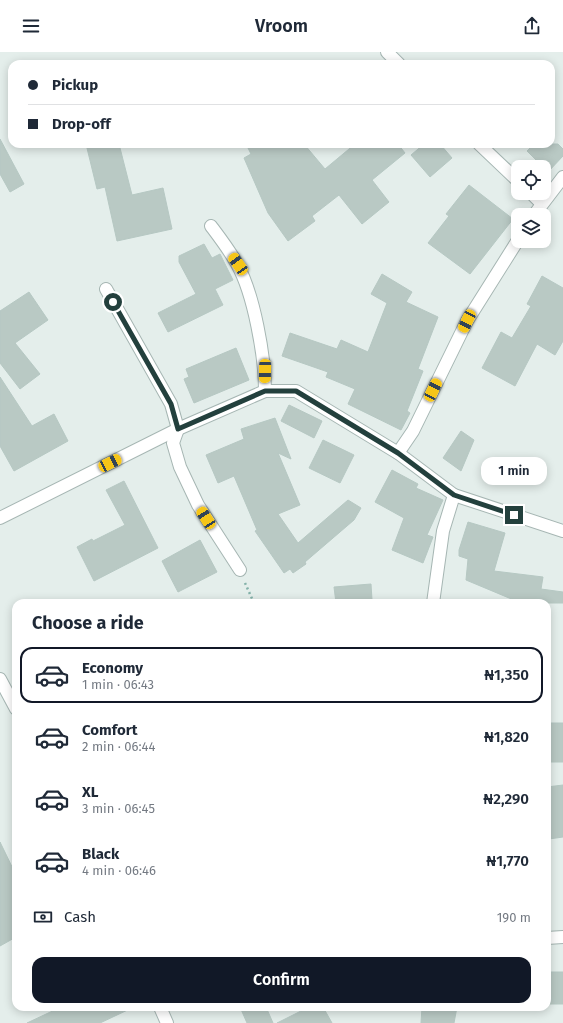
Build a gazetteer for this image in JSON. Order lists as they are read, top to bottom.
{
  "page": {
    "header": "Vroom",
    "banner": ["Pickup", "Drop-off"],
    "bubble": "1 min",
    "heading": "Choose a ride",
    "list": [
      {
        "name": "Economy",
        "note": "1 min · 06:43",
        "value": "₦1,350"
      },
      {
        "name": "Comfort",
        "note": "2 min · 06:44",
        "value": "₦1,820"
      },
      {
        "name": "XL",
        "note": "3 min · 06:45",
        "value": "₦2,290"
      },
      {
        "name": "Black",
        "note": "4 min · 06:46",
        "value": "₦1,770"
      }
    ],
    "pay": ["Cash", "190 m"],
    "buttons": "Confirm"
  }
}
